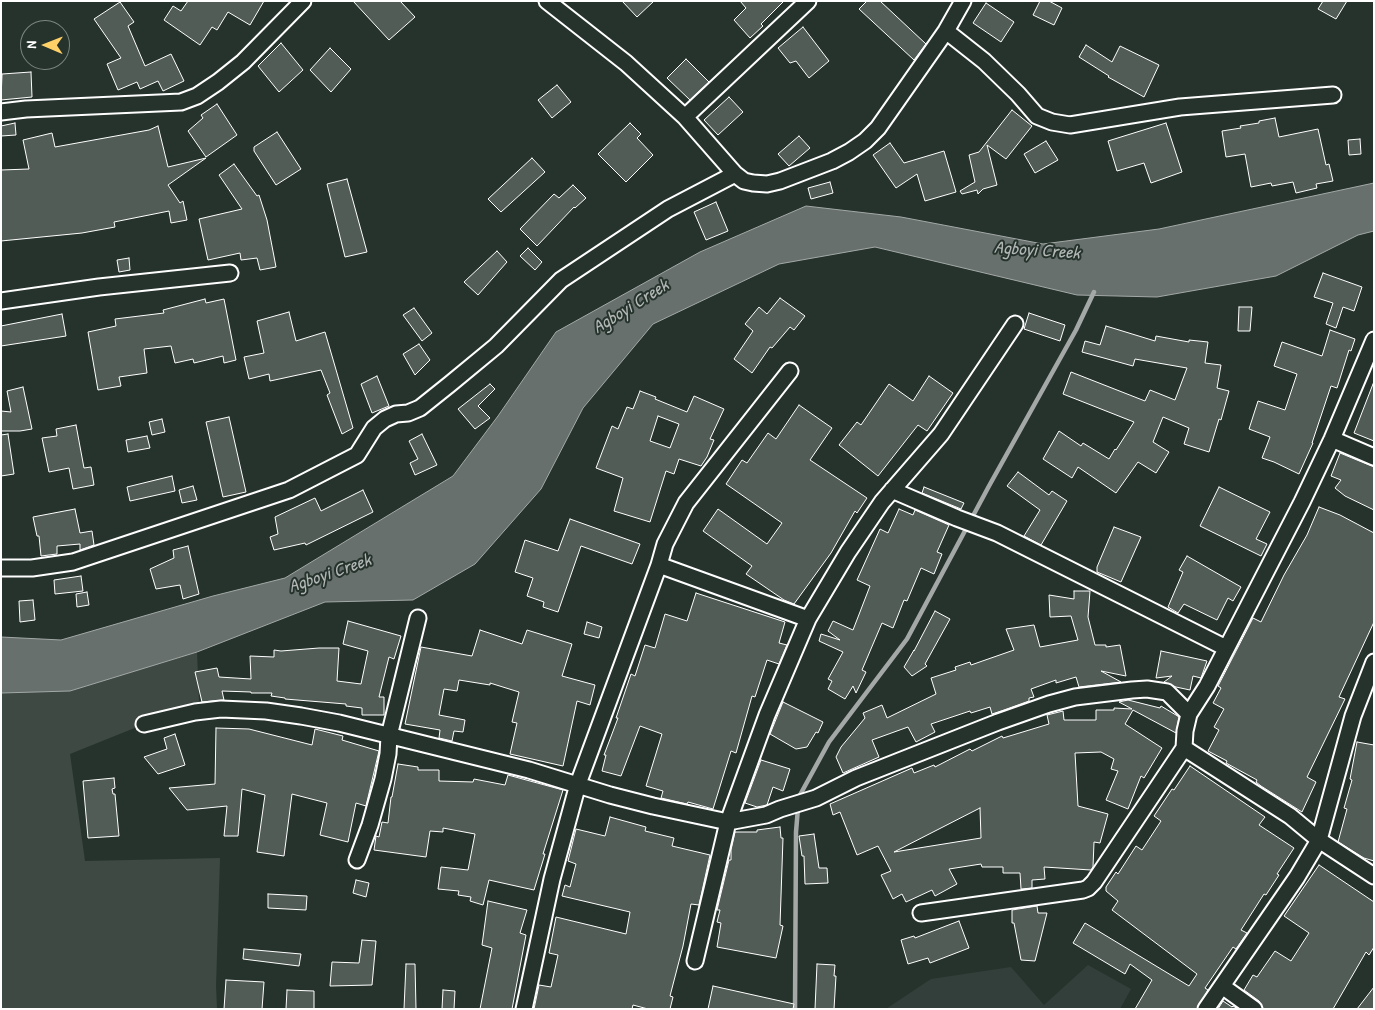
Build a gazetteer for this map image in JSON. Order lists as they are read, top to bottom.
{
  "water": ["Agboyi Creek"],
  "north": "left"
}
